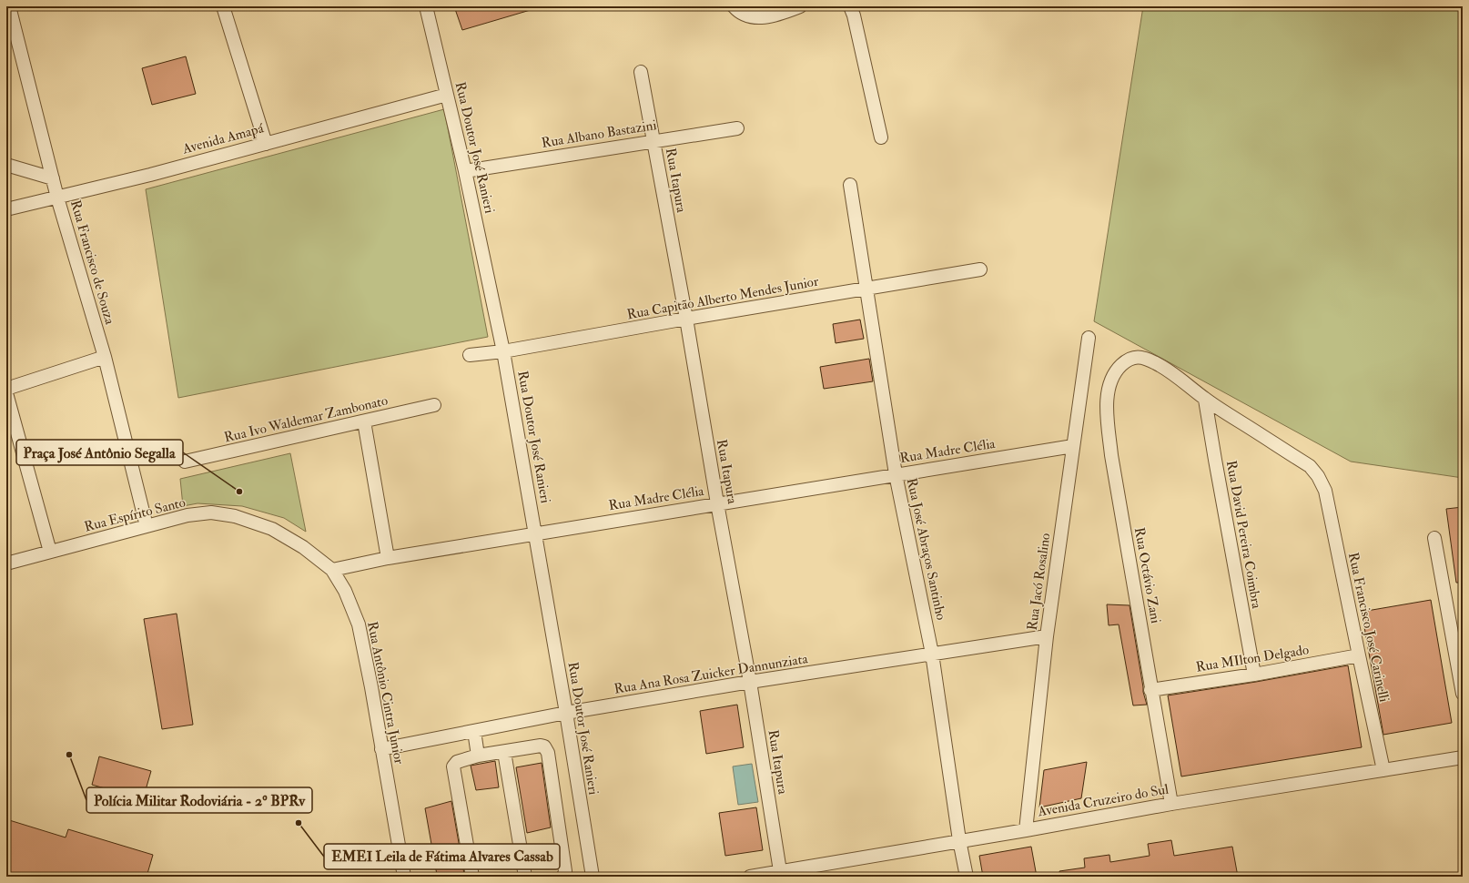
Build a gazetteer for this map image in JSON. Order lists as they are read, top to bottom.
{
  "streets": {
    "street": [
      "Rua Albano Bastazini",
      "Avenida Amapá",
      "Rua Doutor José Ranieri",
      "Rua Itapura",
      "Rua Francisco de Souza",
      "Rua Capitão Alberto Mendes Junior",
      "Rua Ivo Waldemar Zambonato",
      "Rua Madre Clélia",
      "Rua Espírito Santo",
      "Rua David Pereira Coimbra",
      "Rua José Abraços Santinho",
      "Rua Octávio Zani",
      "Rua Jacó Rosalino",
      "Rua Francisco José Carinelli",
      "Rua MIlton Delgado",
      "Rua Ana Rosa Zuicker Dannunziata",
      "Rua Antônio Cintra Junior",
      "Avenida Cruzeiro do Sul"
    ]
  },
  "crossings": [
    ["Rua Albano Bastazini", "Rua Doutor José Ranieri"],
    ["Rua Albano Bastazini", "Rua Itapura"],
    ["Avenida Amapá", "Rua Doutor José Ranieri"],
    ["Avenida Amapá", "Rua Francisco de Souza"],
    ["Rua Doutor José Ranieri", "Rua Capitão Alberto Mendes Junior"],
    ["Rua Doutor José Ranieri", "Rua Madre Clélia"],
    ["Rua Doutor José Ranieri", "Rua Ana Rosa Zuicker Dannunziata"],
    ["Rua Itapura", "Rua Capitão Alberto Mendes Junior"],
    ["Rua Itapura", "Rua Madre Clélia"],
    ["Rua Itapura", "Rua Ana Rosa Zuicker Dannunziata"],
    ["Rua Itapura", "Avenida Cruzeiro do Sul"],
    ["Rua Francisco de Souza", "Rua Espírito Santo"],
    ["Rua Capitão Alberto Mendes Junior", "Rua José Abraços Santinho"],
    ["Rua Madre Clélia", "Rua José Abraços Santinho"],
    ["Rua Madre Clélia", "Rua Jacó Rosalino"],
    ["Rua Madre Clélia", "Rua Antônio Cintra Junior"],
    ["Rua Espírito Santo", "Rua Antônio Cintra Junior"],
    ["Rua David Pereira Coimbra", "Rua Francisco José Carinelli"],
    ["Rua David Pereira Coimbra", "Rua MIlton Delgado"],
    ["Rua José Abraços Santinho", "Rua Ana Rosa Zuicker Dannunziata"],
    ["Rua José Abraços Santinho", "Avenida Cruzeiro do Sul"],
    ["Rua Octávio Zani", "Rua Francisco José Carinelli"],
    ["Rua Octávio Zani", "Rua MIlton Delgado"],
    ["Rua Octávio Zani", "Avenida Cruzeiro do Sul"],
    ["Rua Jacó Rosalino", "Rua Ana Rosa Zuicker Dannunziata"],
    ["Rua Jacó Rosalino", "Avenida Cruzeiro do Sul"],
    ["Rua Francisco José Carinelli", "Rua MIlton Delgado"],
    ["Rua Francisco José Carinelli", "Avenida Cruzeiro do Sul"],
    ["Rua Ana Rosa Zuicker Dannunziata", "Rua Antônio Cintra Junior"]
  ],
  "places": ["Praça José Antônio Segalla", "Polícia Militar Rodoviária - 2º BPRv", "EMEI Leila de Fátima Alvares Cassab"]
}
